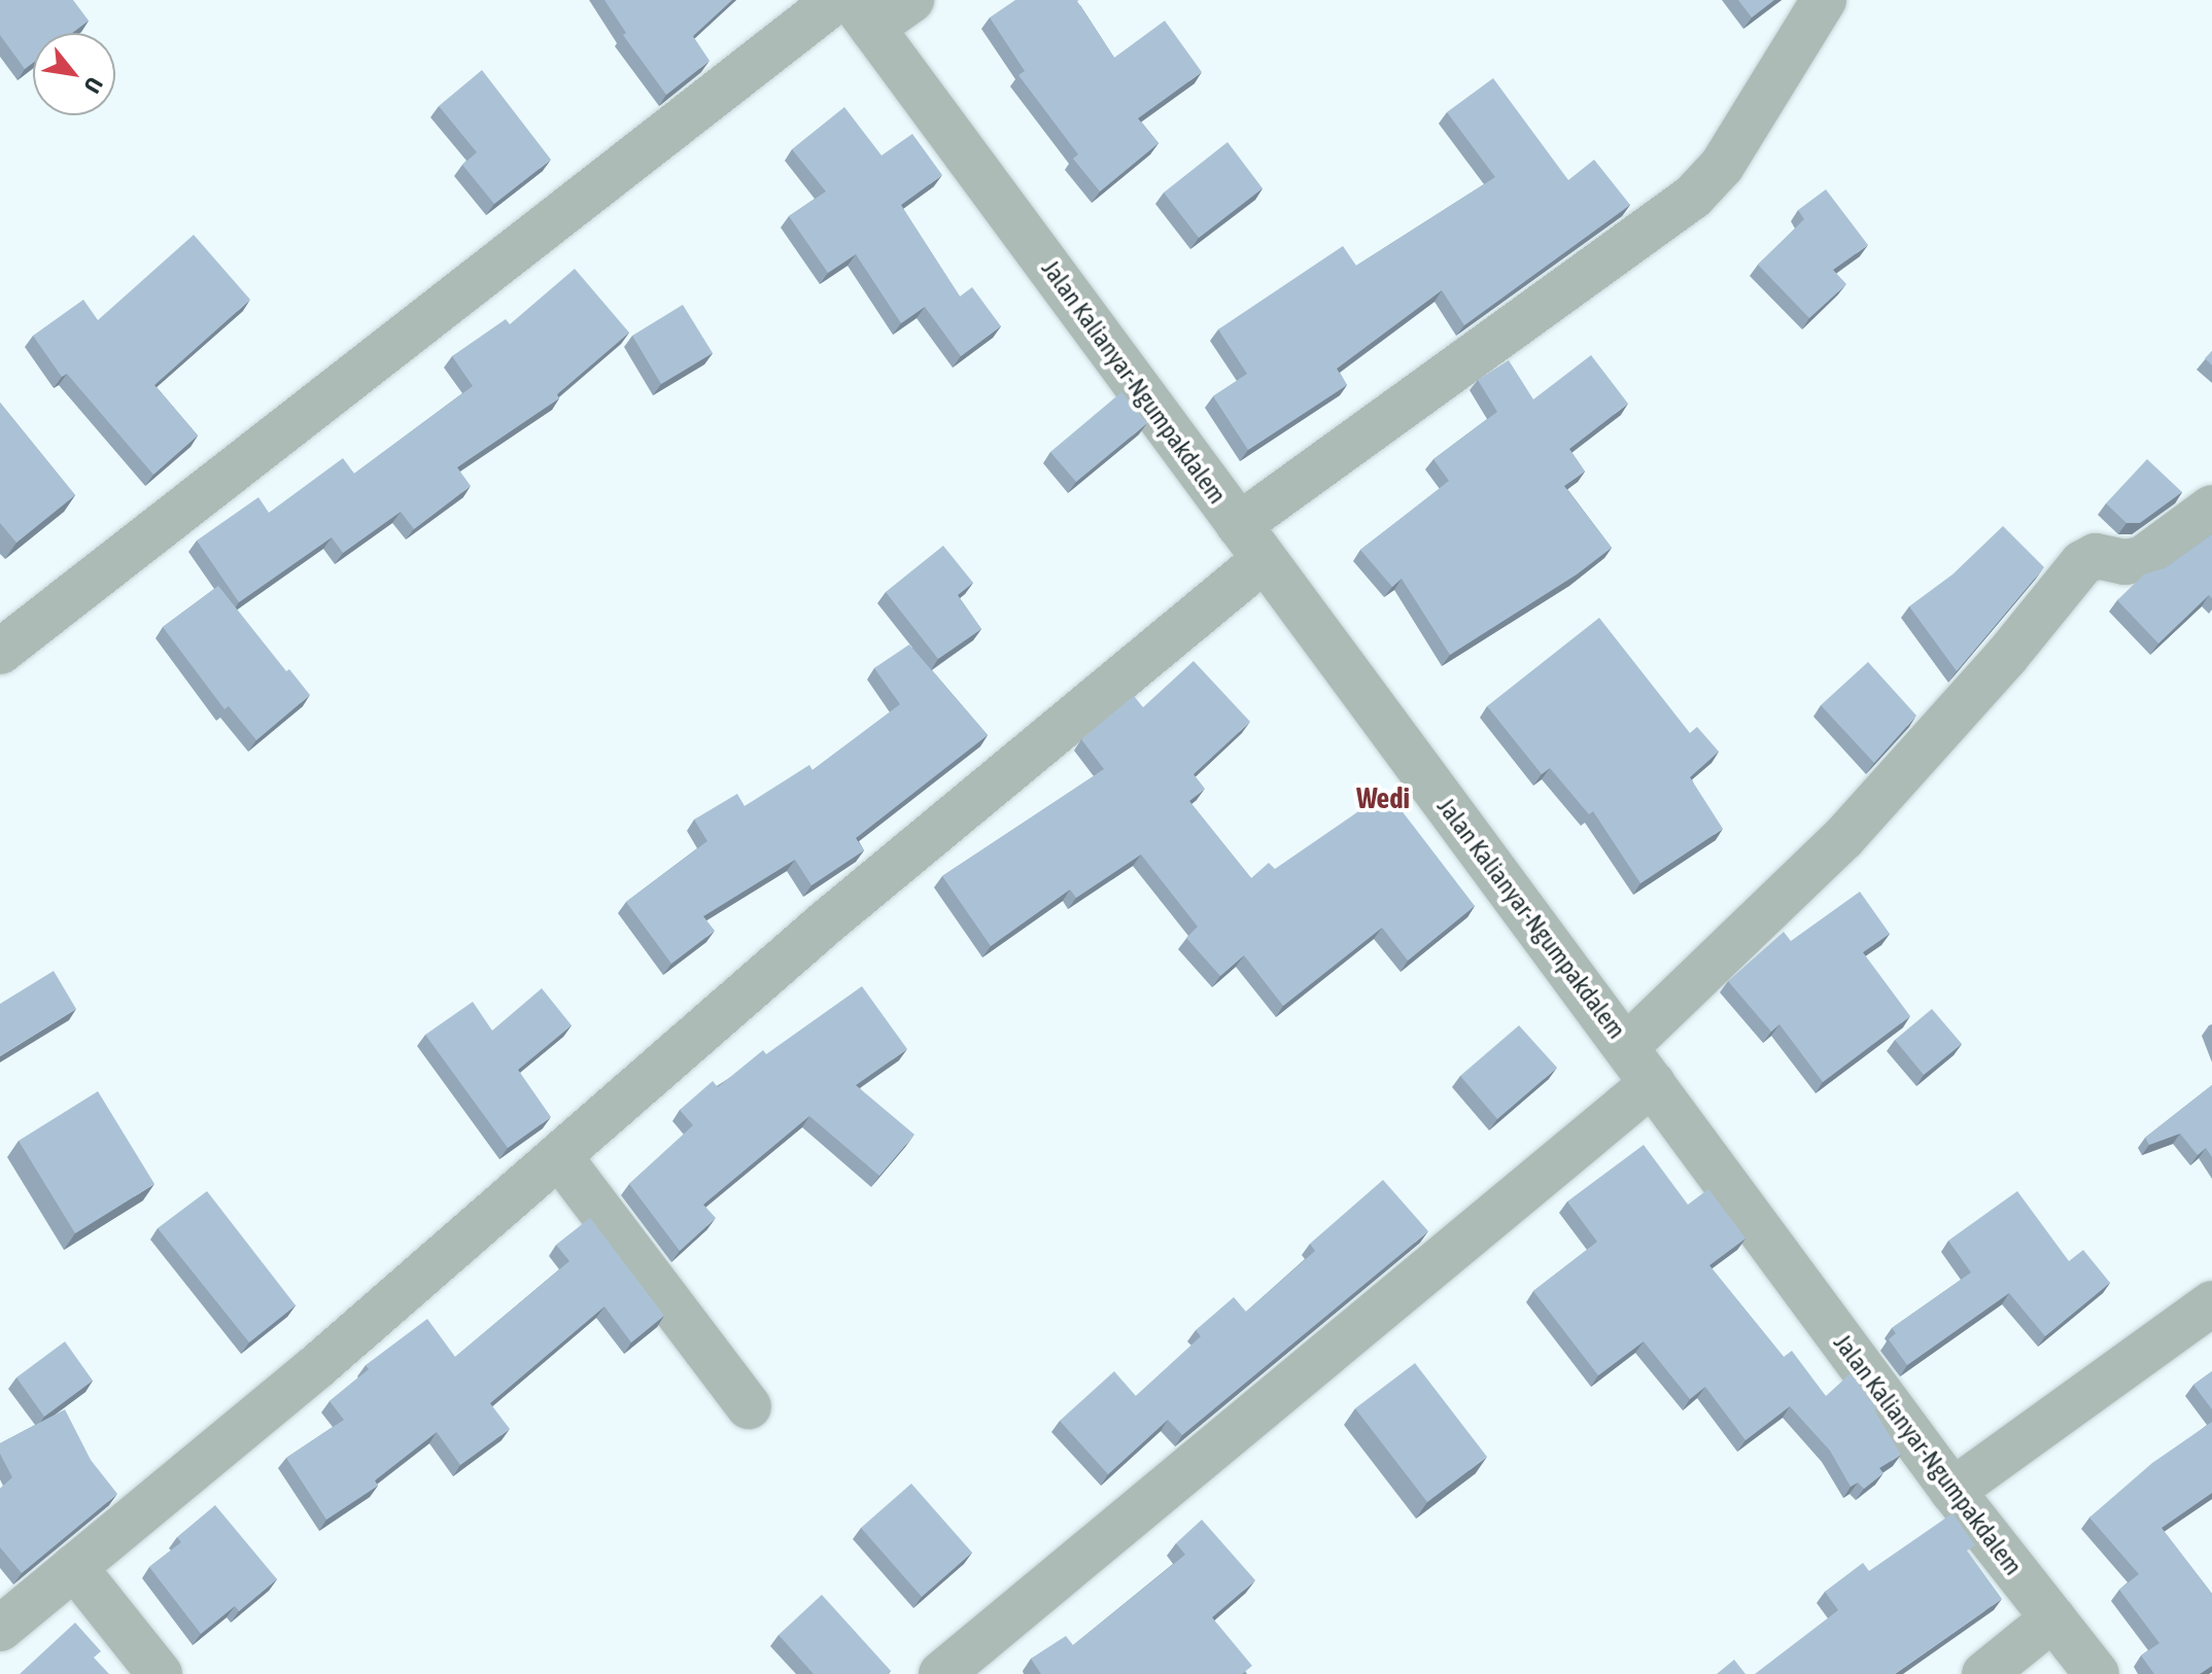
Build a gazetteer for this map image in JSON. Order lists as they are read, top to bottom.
{
  "streets": {
    "street": ["Jalan Kalianyar-Ngumpakdalem"]
  },
  "districts": ["Wedi"],
  "north": "bottom right"
}
